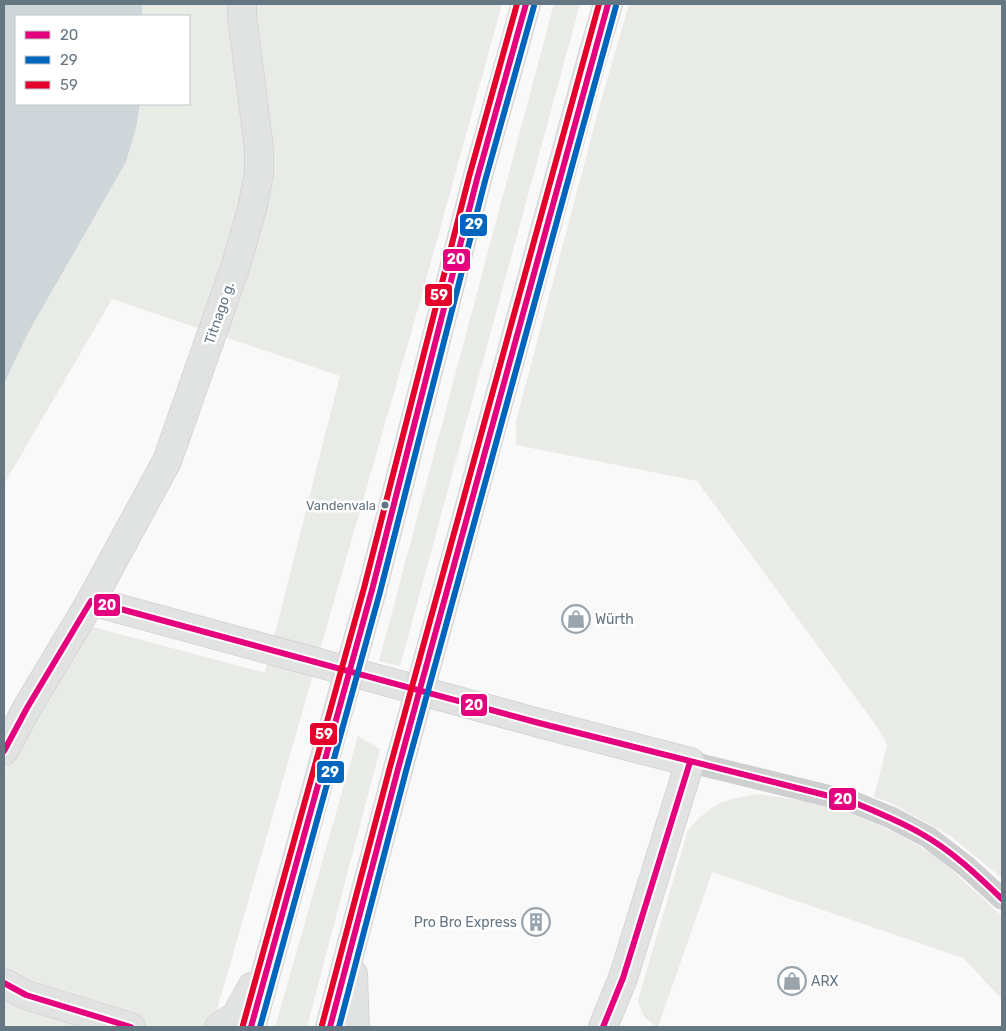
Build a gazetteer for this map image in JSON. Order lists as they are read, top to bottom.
{
  "streets": {
    "main road": ["Titnago g."]
  },
  "places": {
    "other": ["Vandenvala"],
    "shop": ["Würth", "ARX"],
    "building": ["Pro Bro Express"]
  },
  "lines": ["transit line 20", "transit line 59", "transit line 29"],
  "legend": ["20", "29", "59"]
}
